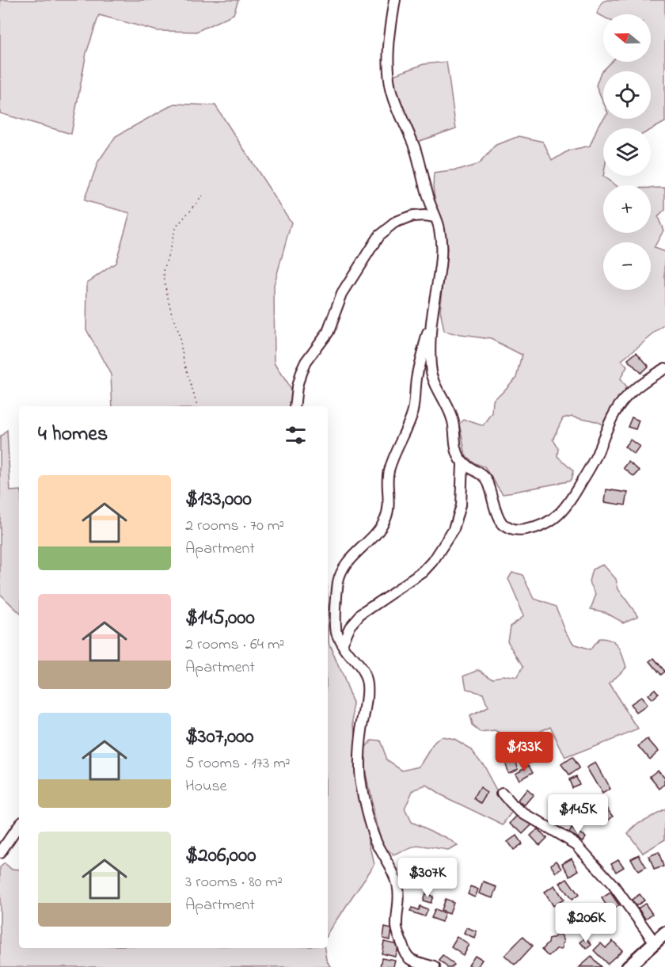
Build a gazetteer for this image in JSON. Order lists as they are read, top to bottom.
{
  "north": "left",
  "page": {
    "map_buttons": ["+", "−"],
    "heading": "4 homes",
    "list": [
      {
        "name": "$133,000",
        "note": "2 rooms · 70 m² · Apartment"
      },
      {
        "name": "$145,000",
        "note": "2 rooms · 64 m² · Apartment"
      },
      {
        "name": "$307,000",
        "note": "5 rooms · 173 m² · House"
      },
      {
        "name": "$206,000",
        "note": "3 rooms · 80 m² · Apartment"
      }
    ],
    "price": [
      "$133K",
      "$145K",
      "$307K",
      "$206K"
    ]
  }
}
